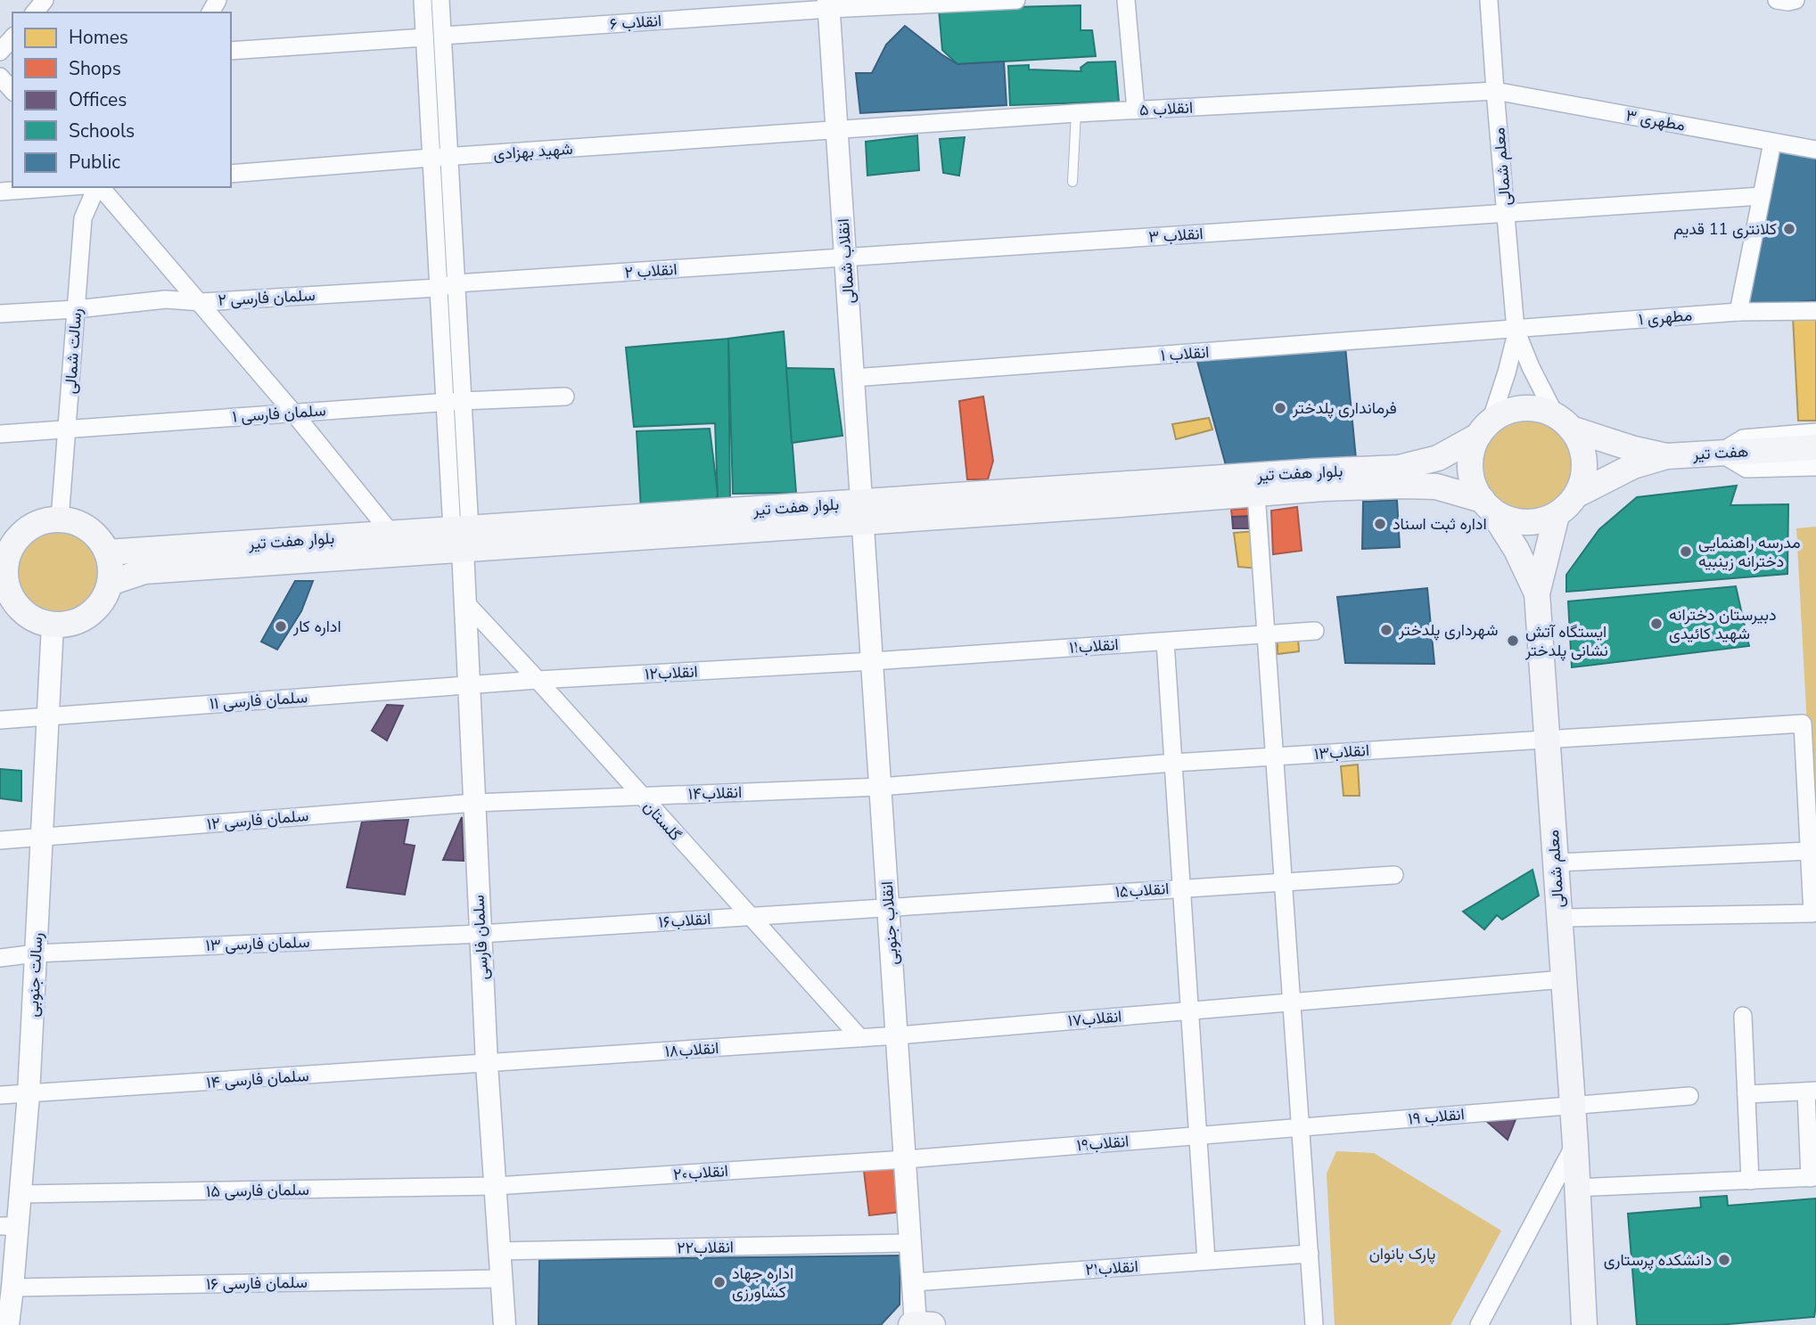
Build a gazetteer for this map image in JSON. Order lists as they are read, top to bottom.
{
  "streets": {
    "main road": ["معلم شمالی", "هفت تیر", "بلوار هفت تیر"],
    "street": [
      "انقلاب ۶",
      "انقلاب ۵",
      "مطهری ۳",
      "شهید بهزادی",
      "انقلاب ۳",
      "انقلاب شمالی",
      "انقلاب ۲",
      "سلمان فارسی ۲",
      "مطهری ۱",
      "رسالت شمالی",
      "انقلاب ۱",
      "سلمان فارسی ۱",
      "انقلاب۱۱",
      "انقلاب۱۲",
      "سلمان فارسی ۱۱",
      "انقلاب۱۳",
      "انقلاب۱۴",
      "سلمان فارسی ۱۲",
      "گلستان",
      "انقلاب۱۵",
      "انقلاب۱۶",
      "انقلاب جنوبی",
      "سلمان فارسی",
      "سلمان فارسی ۱۳",
      "رسالت جنوبی",
      "انقلاب۱۷",
      "انقلاب۱۸",
      "سلمان فارسی ۱۴",
      "انقلاب ۱۹",
      "انقلاب۱۹",
      "انقلاب۲۰",
      "سلمان فارسی ۱۵",
      "انقلاب۲۲",
      "انقلاب۲۱",
      "سلمان فارسی ۱۶"
    ]
  },
  "crossings": [
    ["انقلاب ۶", "انقلاب شمالی"],
    ["انقلاب ۵", "مطهری ۳"],
    ["انقلاب ۵", "شهید بهزادی"],
    ["انقلاب ۵", "معلم شمالی"],
    ["انقلاب ۵", "انقلاب شمالی"],
    ["مطهری ۳", "معلم شمالی"],
    ["شهید بهزادی", "انقلاب شمالی"],
    ["معلم شمالی", "انقلاب ۳"],
    ["معلم شمالی", "مطهری ۱"],
    ["معلم شمالی", "انقلاب ۱"],
    ["معلم شمالی", "انقلاب۱۳"],
    ["معلم شمالی", "انقلاب۱۷"],
    ["معلم شمالی", "انقلاب ۱۹"],
    ["انقلاب ۳", "انقلاب شمالی"],
    ["انقلاب ۳", "انقلاب ۲"],
    ["انقلاب شمالی", "انقلاب ۲"],
    ["انقلاب شمالی", "انقلاب ۱"],
    ["انقلاب شمالی", "بلوار هفت تیر"],
    ["انقلاب شمالی", "انقلاب جنوبی"],
    ["انقلاب ۲", "سلمان فارسی ۲"],
    ["سلمان فارسی ۲", "رسالت شمالی"],
    ["مطهری ۱", "انقلاب ۱"],
    ["رسالت شمالی", "سلمان فارسی ۱"],
    ["رسالت شمالی", "بلوار هفت تیر"],
    ["رسالت شمالی", "رسالت جنوبی"],
    ["بلوار هفت تیر", "انقلاب جنوبی"],
    ["بلوار هفت تیر", "سلمان فارسی"],
    ["بلوار هفت تیر", "رسالت جنوبی"],
    ["انقلاب۱۱", "انقلاب۱۲"],
    ["انقلاب۱۱", "انقلاب جنوبی"],
    ["انقلاب۱۲", "سلمان فارسی ۱۱"],
    ["انقلاب۱۲", "گلستان"],
    ["انقلاب۱۲", "انقلاب جنوبی"],
    ["انقلاب۱۲", "سلمان فارسی"],
    ["سلمان فارسی ۱۱", "سلمان فارسی"],
    ["سلمان فارسی ۱۱", "رسالت جنوبی"],
    ["انقلاب۱۳", "انقلاب۱۴"],
    ["انقلاب۱۳", "انقلاب جنوبی"],
    ["انقلاب۱۴", "سلمان فارسی ۱۲"],
    ["انقلاب۱۴", "گلستان"],
    ["انقلاب۱۴", "انقلاب جنوبی"],
    ["انقلاب۱۴", "سلمان فارسی"],
    ["سلمان فارسی ۱۲", "سلمان فارسی"],
    ["سلمان فارسی ۱۲", "رسالت جنوبی"],
    ["گلستان", "انقلاب۱۶"],
    ["گلستان", "سلمان فارسی"],
    ["گلستان", "انقلاب۱۸"],
    ["انقلاب۱۵", "انقلاب۱۶"],
    ["انقلاب۱۵", "انقلاب جنوبی"],
    ["انقلاب۱۶", "انقلاب جنوبی"],
    ["انقلاب۱۶", "سلمان فارسی"],
    ["انقلاب۱۶", "سلمان فارسی ۱۳"],
    ["انقلاب جنوبی", "انقلاب۱۷"],
    ["انقلاب جنوبی", "انقلاب۱۸"],
    ["انقلاب جنوبی", "انقلاب۱۹"],
    ["انقلاب جنوبی", "انقلاب۲۰"],
    ["انقلاب جنوبی", "انقلاب۲۲"],
    ["انقلاب جنوبی", "انقلاب۲۱"],
    ["سلمان فارسی", "سلمان فارسی ۱۳"],
    ["سلمان فارسی", "انقلاب۱۸"],
    ["سلمان فارسی", "سلمان فارسی ۱۴"],
    ["سلمان فارسی", "انقلاب۲۰"],
    ["سلمان فارسی", "سلمان فارسی ۱۵"],
    ["سلمان فارسی", "انقلاب۲۲"],
    ["سلمان فارسی", "سلمان فارسی ۱۶"],
    ["سلمان فارسی ۱۳", "رسالت جنوبی"],
    ["رسالت جنوبی", "سلمان فارسی ۱۴"],
    ["رسالت جنوبی", "سلمان فارسی ۱۵"],
    ["رسالت جنوبی", "سلمان فارسی ۱۶"],
    ["انقلاب۱۷", "انقلاب۱۸"],
    ["انقلاب۱۸", "سلمان فارسی ۱۴"],
    ["انقلاب ۱۹", "انقلاب۱۹"],
    ["انقلاب۱۹", "انقلاب۲۰"],
    ["انقلاب۲۰", "سلمان فارسی ۱۵"]
  ],
  "parks": ["پارک بانوان"],
  "places": [
    "کلانتری 11 قدیم",
    "فرمانداری پلدختر",
    "اداره ثبت اسناد",
    "مدرسه راهنمایی دخترانه زینبیه",
    "دبیرستان دخترانه شهید کائیدی",
    "اداره کار",
    "شهرداری پلدختر",
    "ایستگاه آتش نشانی پلدختر",
    "دانشکده پرستاری",
    "اداره جهاد کشاورزی"
  ],
  "legend": [
    "Homes",
    "Shops",
    "Offices",
    "Schools",
    "Public"
  ]
}
